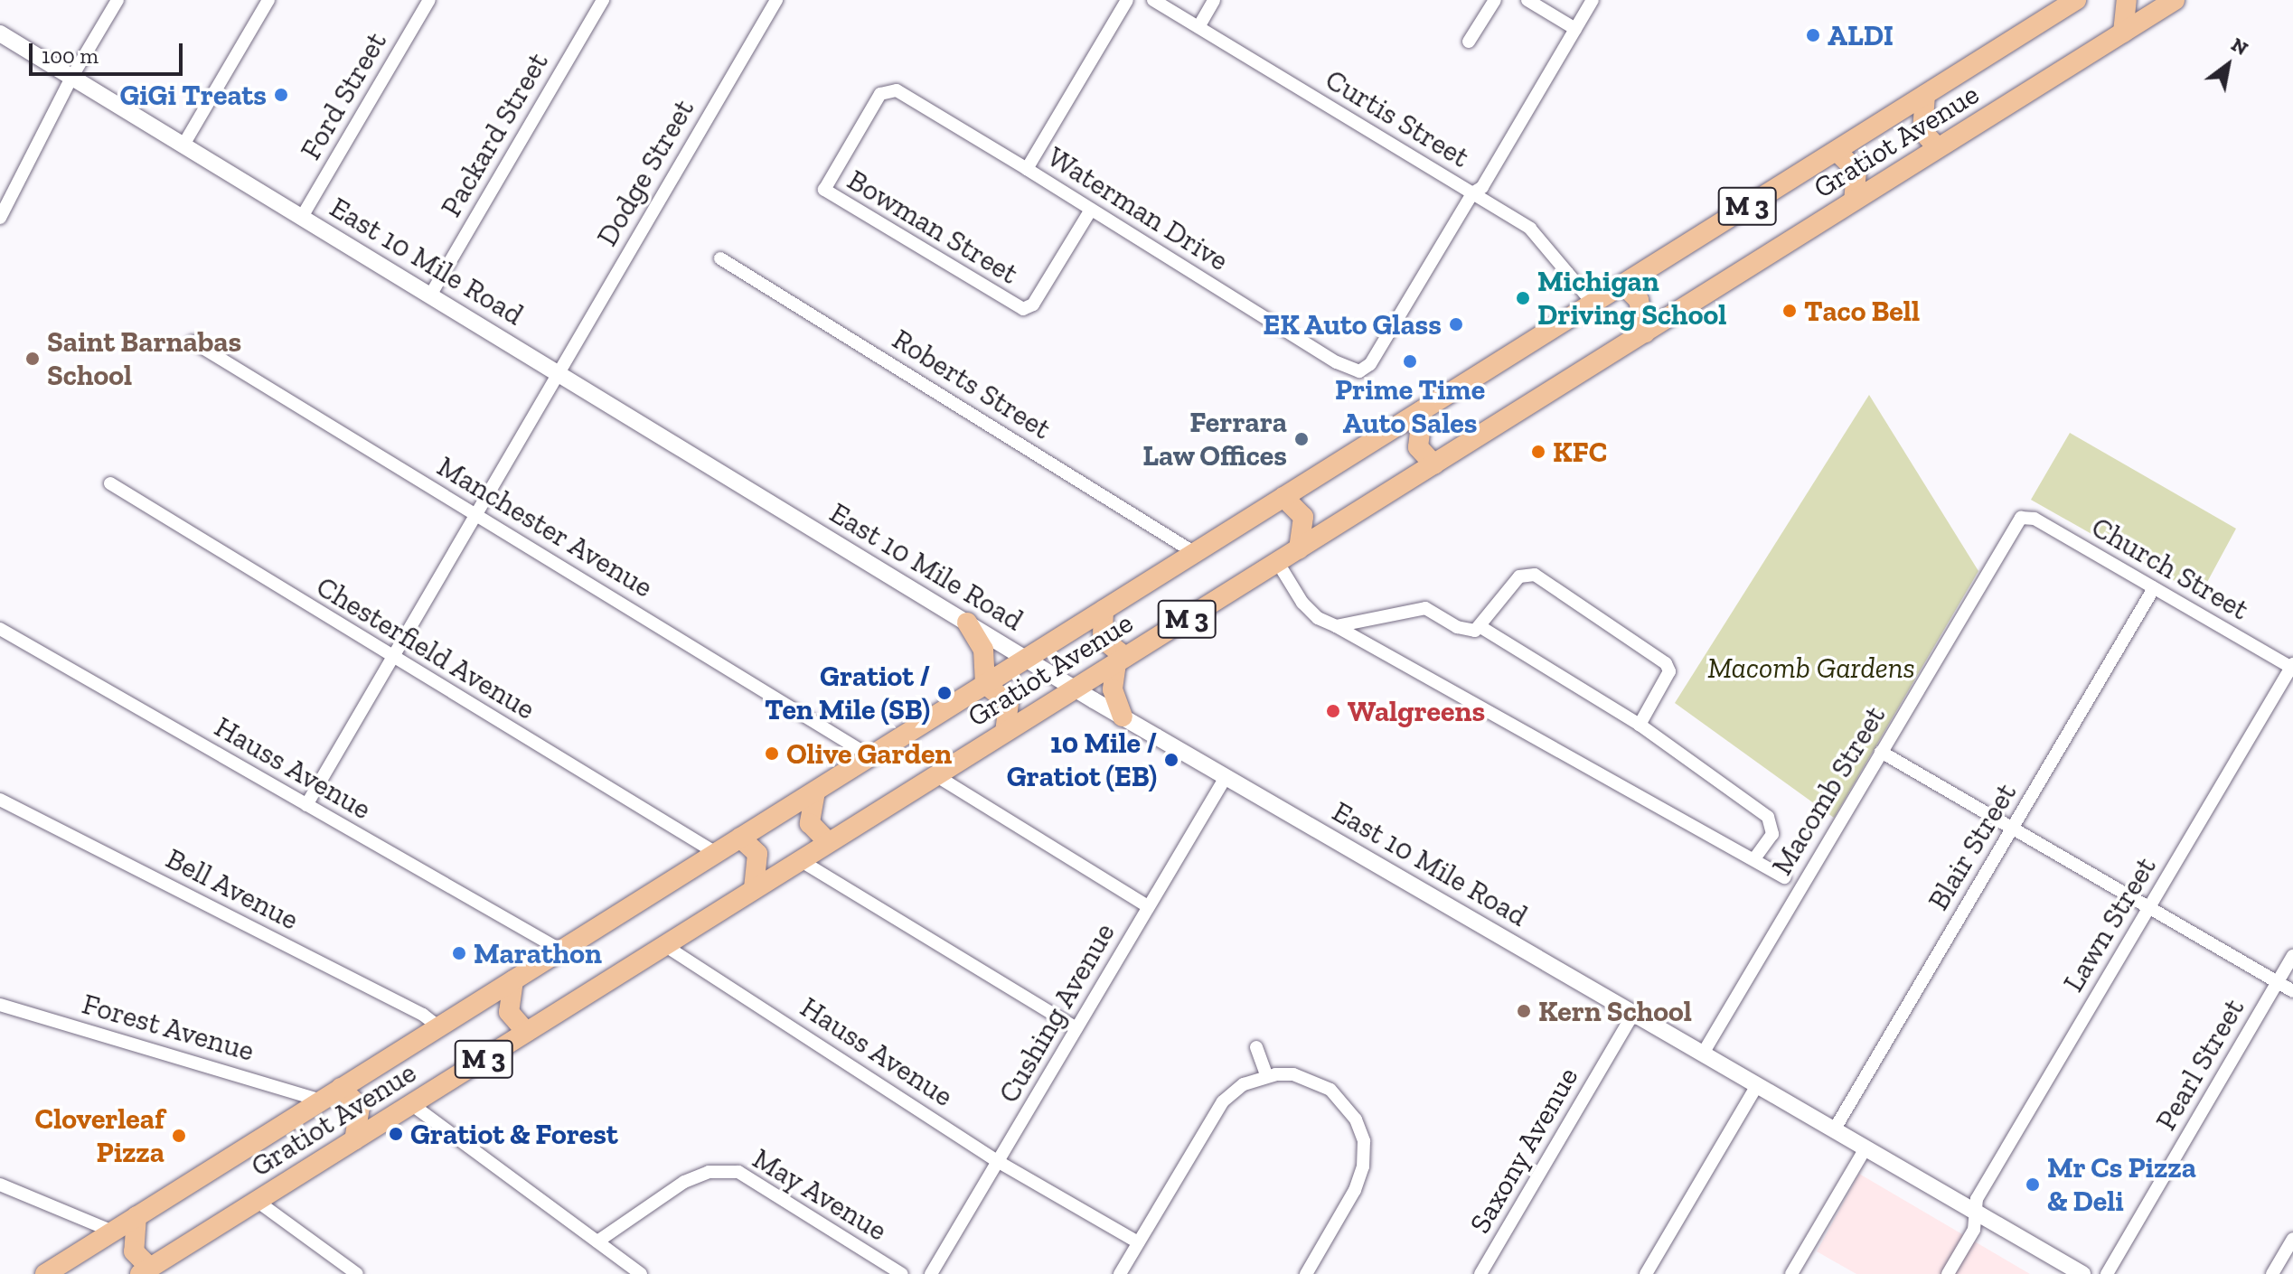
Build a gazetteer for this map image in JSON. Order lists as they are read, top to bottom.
{
  "streets": {
    "main road": ["Gratiot Avenue", "M 3", "East 10 Mile Road"],
    "street": [
      "Ford Street",
      "Curtis Street",
      "Packard Street",
      "Dodge Street",
      "Waterman Drive",
      "Bowman Street",
      "Roberts Street",
      "Manchester Avenue",
      "Church Street",
      "Chesterfield Avenue",
      "Hauss Avenue",
      "Macomb Street",
      "Blair Street",
      "Bell Avenue",
      "Lawn Street",
      "Cushing Avenue",
      "Forest Avenue",
      "Pearl Street",
      "Saxony Avenue",
      "May Avenue"
    ]
  },
  "crossings": [
    ["Ford Street", "East 10 Mile Road"],
    ["Curtis Street", "Gratiot Avenue"],
    ["Curtis Street", "Waterman Drive"],
    ["Packard Street", "East 10 Mile Road"],
    ["Gratiot Avenue", "East 10 Mile Road"],
    ["Gratiot Avenue", "Roberts Street"],
    ["Gratiot Avenue", "Manchester Avenue"],
    ["Gratiot Avenue", "Chesterfield Avenue"],
    ["Gratiot Avenue", "Hauss Avenue"],
    ["Gratiot Avenue", "Bell Avenue"],
    ["Gratiot Avenue", "Forest Avenue"],
    ["Dodge Street", "East 10 Mile Road"],
    ["Dodge Street", "Manchester Avenue"],
    ["Dodge Street", "Chesterfield Avenue"],
    ["Dodge Street", "Hauss Avenue"],
    ["Waterman Drive", "Bowman Street"],
    ["East 10 Mile Road", "Macomb Street"],
    ["East 10 Mile Road", "Blair Street"],
    ["East 10 Mile Road", "Cushing Avenue"],
    ["East 10 Mile Road", "Saxony Avenue"],
    ["Church Street", "Macomb Street"],
    ["Church Street", "Blair Street"],
    ["Church Street", "Lawn Street"],
    ["Hauss Avenue", "Cushing Avenue"]
  ],
  "parks": ["Macomb Gardens"],
  "places": [
    "ALDI",
    "GiGi Treats",
    "Michigan Driving School",
    "Taco Bell",
    "EK Auto Glass",
    "Saint Barnabas School",
    "Prime Time Auto Sales",
    "Ferrara Law Offices",
    "KFC",
    "Gratiot / Ten Mile (SB)",
    "Walgreens",
    "Olive Garden",
    "10 Mile / Gratiot (EB)",
    "Marathon",
    "Kern School",
    "Gratiot & Forest",
    "Cloverleaf Pizza",
    "Mr Cs Pizza & Deli"
  ],
  "scale_bar": "100 m",
  "north": "top right"
}
